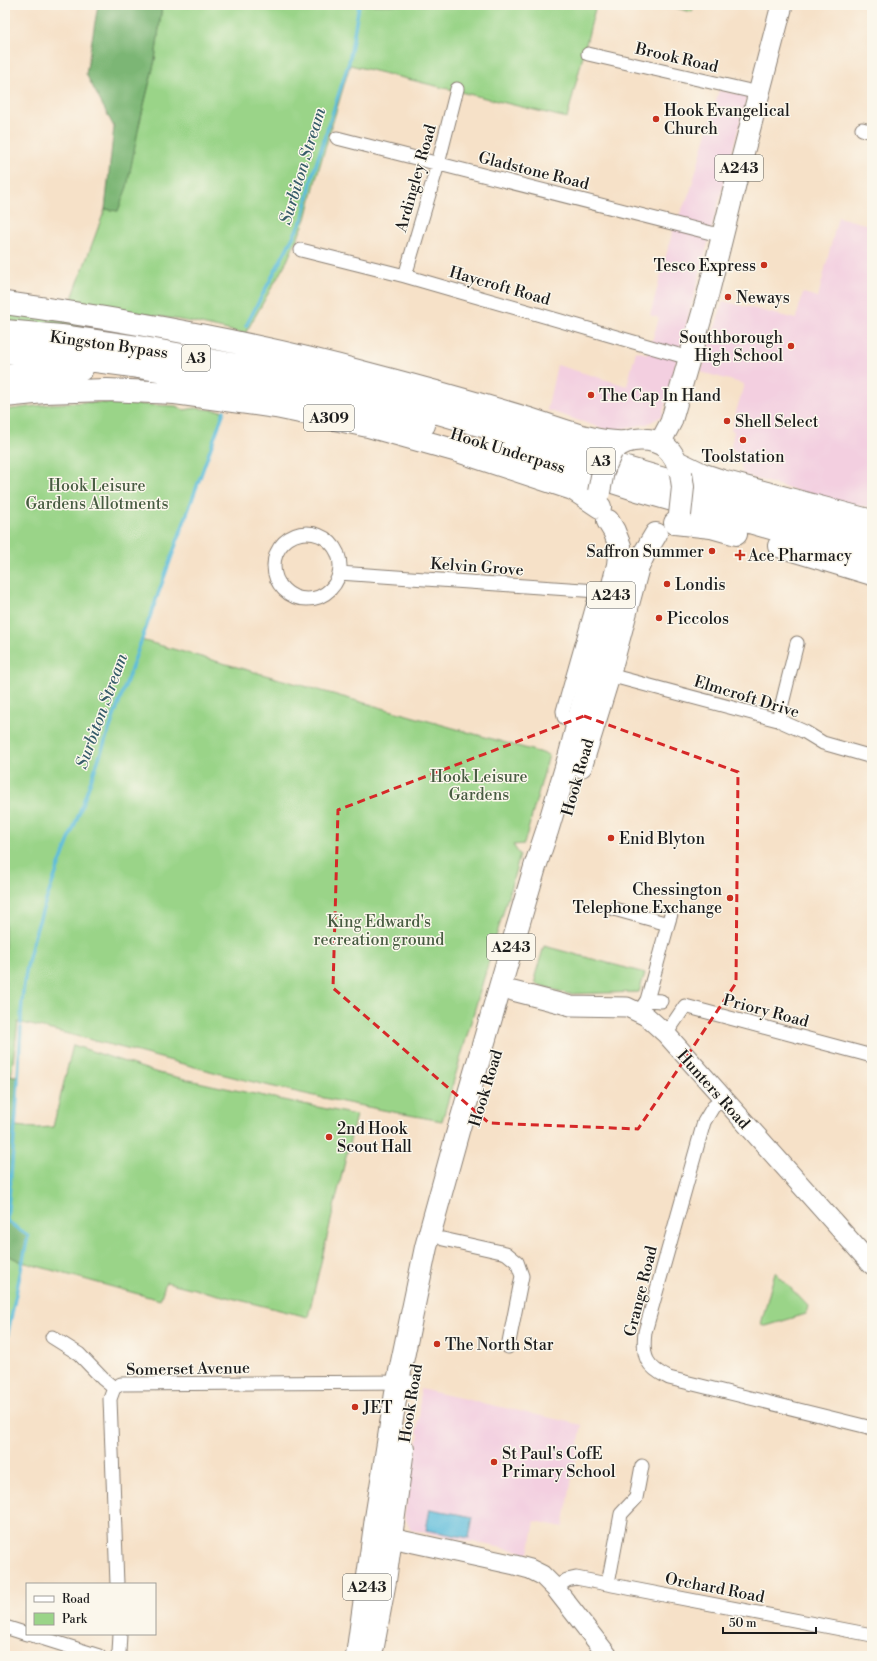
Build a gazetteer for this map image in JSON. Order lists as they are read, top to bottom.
{
  "streets": {
    "highway": [
      "A243",
      "Kingston Bypass",
      "A3",
      "A309",
      "Hook Underpass",
      "Hook Road"
    ],
    "street": [
      "Brook Road",
      "Gladstone Road",
      "Ardingley Road",
      "Haycroft Road",
      "Kelvin Grove",
      "Elmcroft Drive",
      "Priory Road",
      "Hunters Road",
      "Grange Road",
      "Somerset Avenue",
      "Orchard Road"
    ]
  },
  "crossings": [
    ["Brook Road", "A243"],
    ["A243", "Gladstone Road"],
    ["A243", "Haycroft Road"],
    ["A243", "A309"],
    ["A243", "Kelvin Grove"],
    ["A243", "Elmcroft Drive"],
    ["A243", "Hook Road"],
    ["Gladstone Road", "Ardingley Road"],
    ["Ardingley Road", "Haycroft Road"],
    ["Kingston Bypass", "Hook Underpass"],
    ["A3", "Hook Underpass"],
    ["A309", "Hook Road"],
    ["Elmcroft Drive", "Hook Road"],
    ["Hook Road", "Hunters Road"],
    ["Hook Road", "Somerset Avenue"],
    ["Priory Road", "Hunters Road"],
    ["Hunters Road", "Grange Road"]
  ],
  "water": ["Surbiton Stream"],
  "parks": ["Hook Leisure Gardens Allotments", "Hook Leisure Gardens", "King Edward's recreation ground"],
  "places": {
    "other": [
      "Hook Evangelical Church",
      "Tesco Express",
      "Neways",
      "Southborough High School",
      "The Cap In Hand",
      "Shell Select",
      "Toolstation",
      "Saffron Summer",
      "Londis",
      "Piccolos",
      "Enid Blyton",
      "Chessington Telephone Exchange",
      "2nd Hook Scout Hall",
      "The North Star",
      "JET",
      "St Paul's CofE Primary School"
    ],
    "health": ["Ace Pharmacy"]
  },
  "legend": ["Road", "Park"],
  "scale_bar": "50 m"
}
